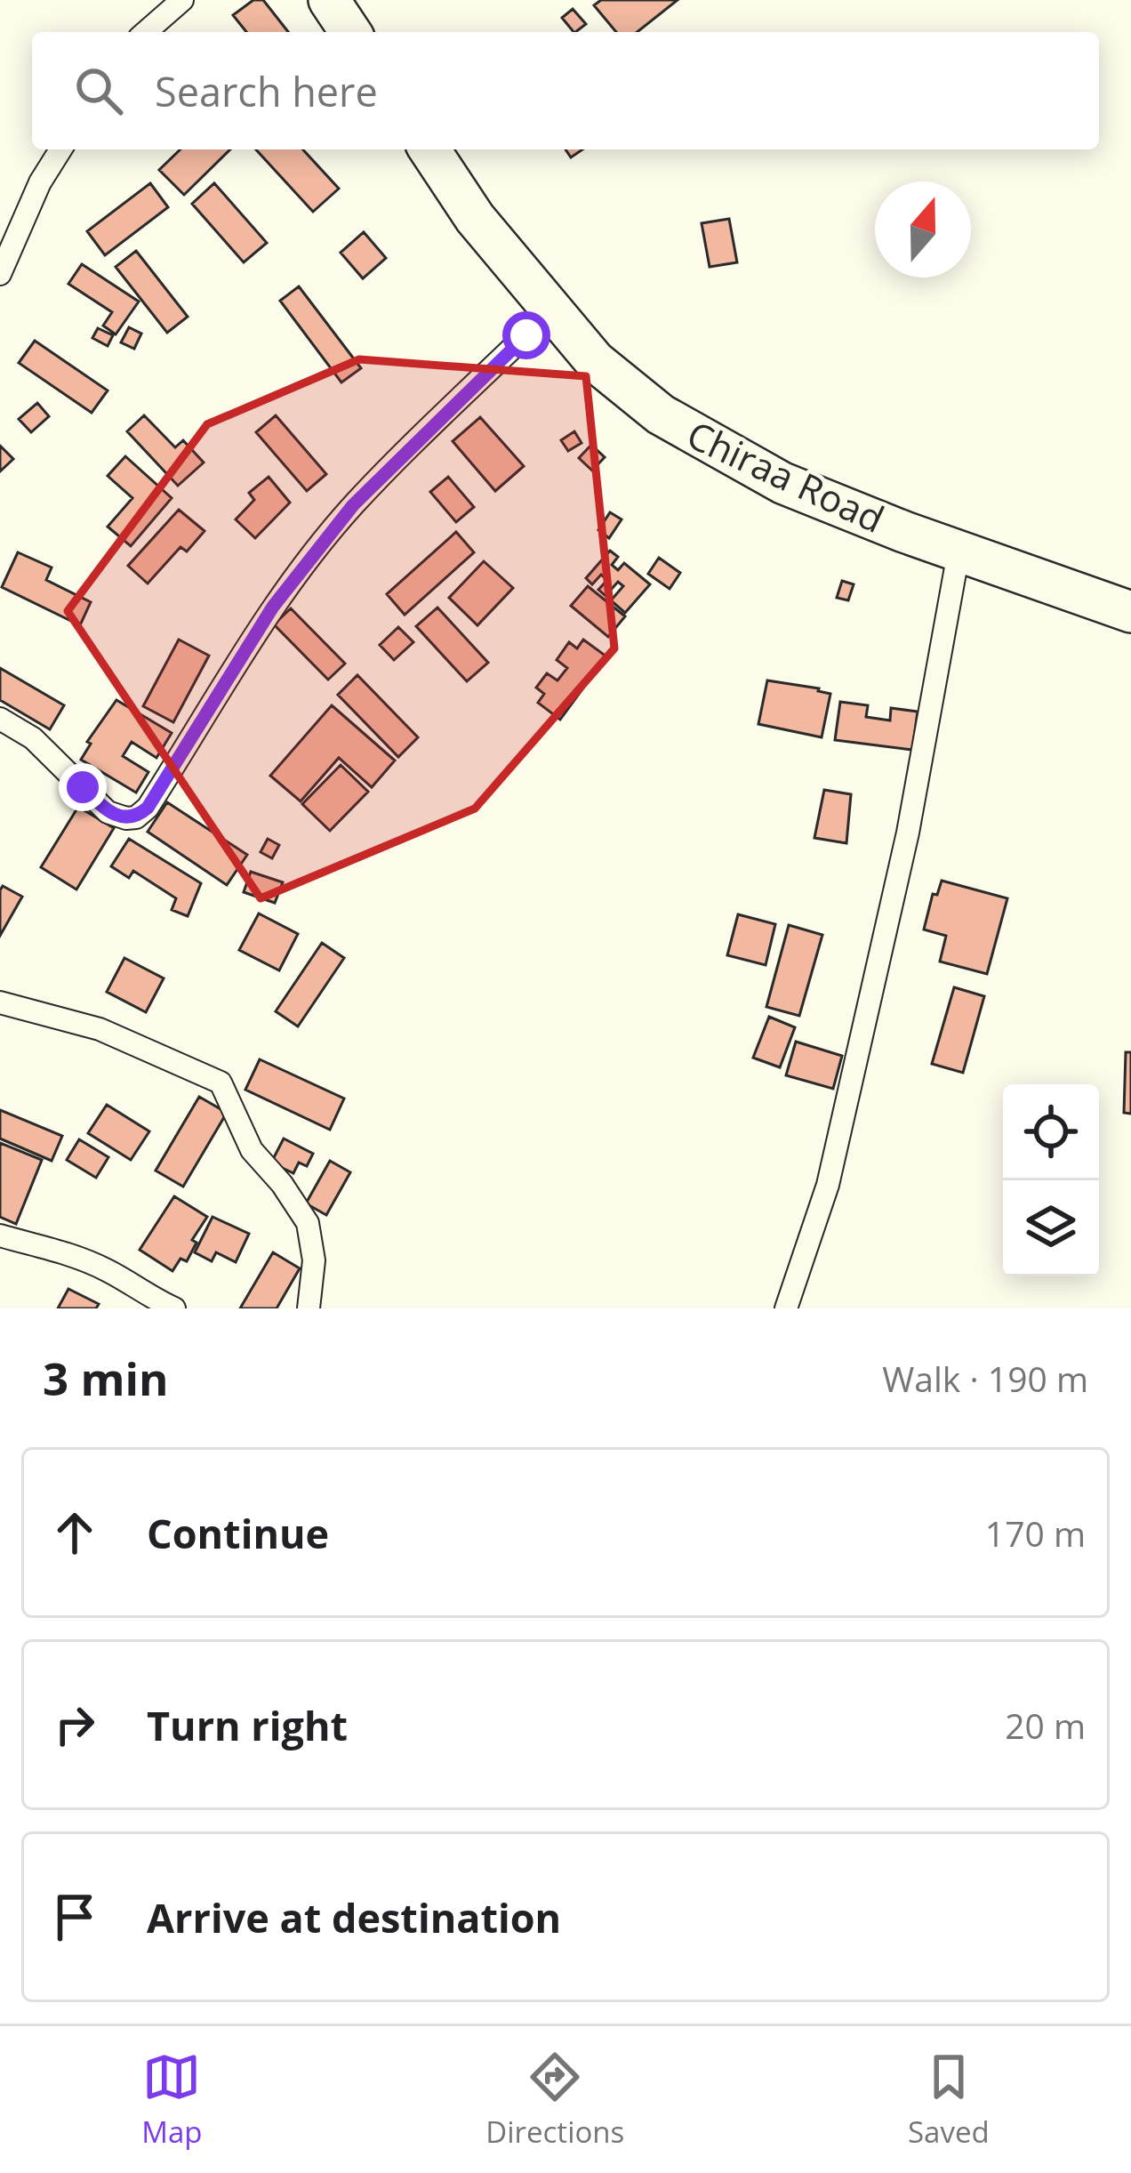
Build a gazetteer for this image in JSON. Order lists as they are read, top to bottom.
{
  "streets": {
    "highway": ["Chiraa Road"]
  },
  "north": "top",
  "page": {
    "search": "Search here",
    "heading": ["3 min", "Walk · 190 m"],
    "list": [
      ["Continue", "170 m"],
      ["Turn right", "20 m"],
      "Arrive at destination"
    ],
    "nav": ["Map", "Directions", "Saved"]
  }
}
